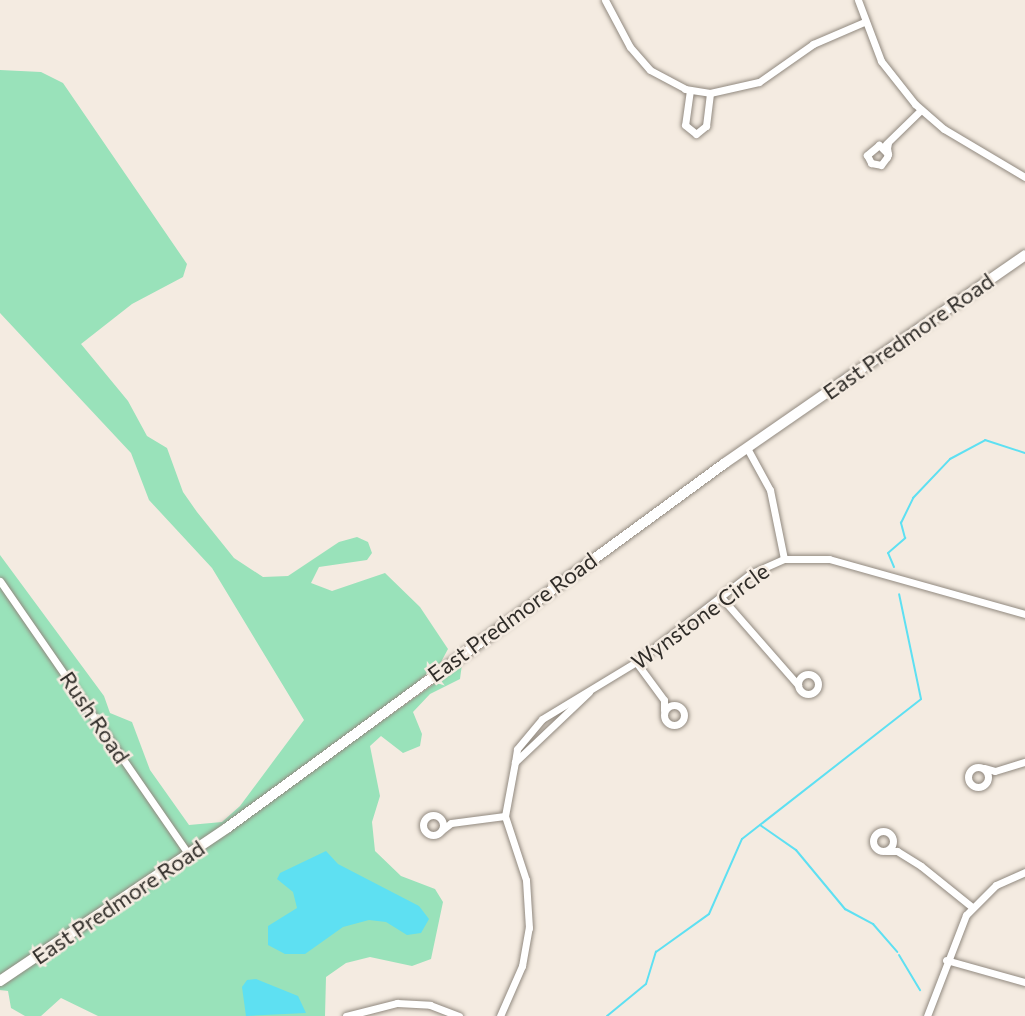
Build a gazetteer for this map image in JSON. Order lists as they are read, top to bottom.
{
  "streets": {
    "street": ["East Predmore Road", "Wynstone Circle", "Rush Road"]
  },
  "crossings": [
    ["East Predmore Road", "Rush Road"]
  ]
}
